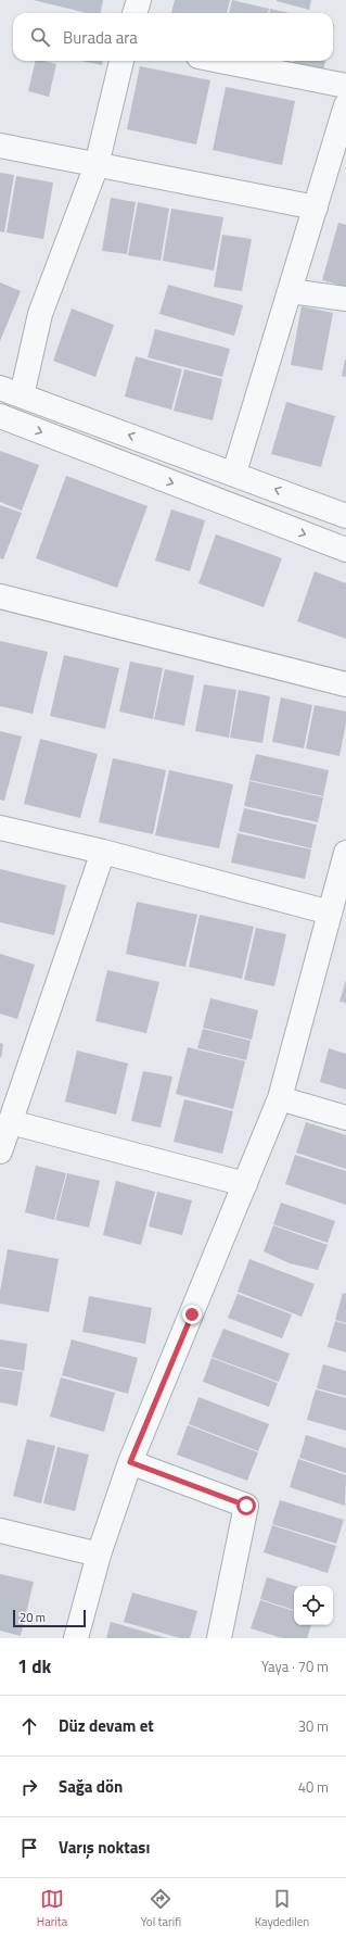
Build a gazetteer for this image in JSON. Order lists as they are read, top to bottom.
{
  "scale_bar": "20 m",
  "page": {
    "search": "Burada ara",
    "scale": "20 m",
    "heading": ["1 dk", "Yaya · 70 m"],
    "list": [
      ["Düz devam et", "30 m"],
      ["Sağa dön", "40 m"],
      "Varış noktası"
    ],
    "nav": ["Harita", "Yol tarifi", "Kaydedilen"]
  }
}
